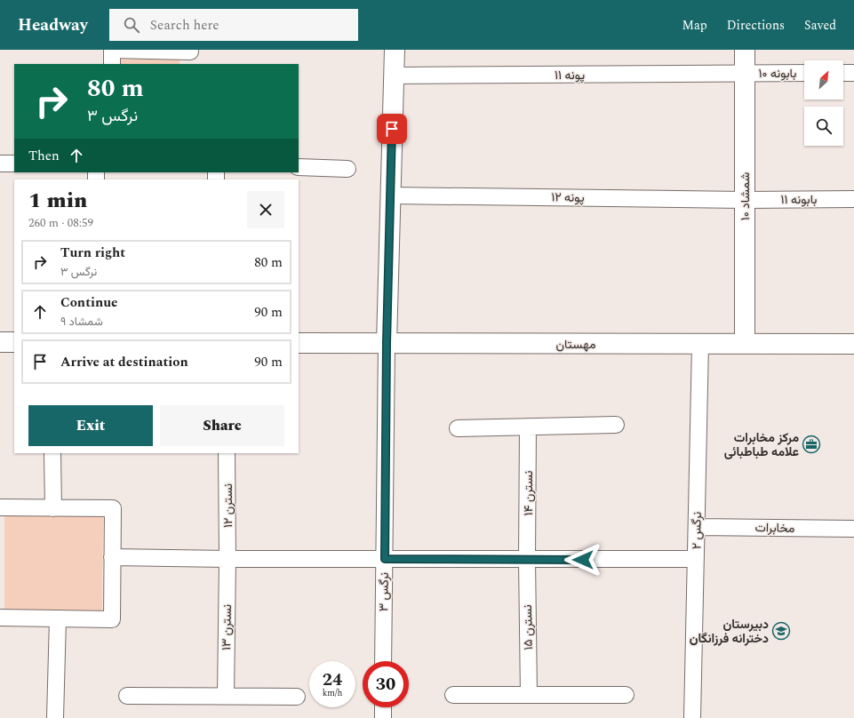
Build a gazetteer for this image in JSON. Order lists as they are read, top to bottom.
{
  "streets": {
    "street": [
      "بابونه ۱۰",
      "پونه ۱۱",
      "شمشاد ۱۰",
      "پونه ۱۲",
      "بابونه ۱۱",
      "مهستان",
      "نسترن ۱۴",
      "نسترن ۱۲",
      "مخابرات",
      "نرگس ۲",
      "نرگس ۳",
      "نسترن ۱۳",
      "نسترن ۱۵"
    ]
  },
  "crossings": [
    ["بابونه ۱۰", "پونه ۱۱"],
    ["بابونه ۱۰", "شمشاد ۱۰"],
    ["پونه ۱۱", "شمشاد ۱۰"],
    ["شمشاد ۱۰", "پونه ۱۲"],
    ["شمشاد ۱۰", "بابونه ۱۱"],
    ["شمشاد ۱۰", "مهستان"],
    ["پونه ۱۲", "بابونه ۱۱"],
    ["مهستان", "نرگس ۲"],
    ["مهستان", "نرگس ۳"],
    ["نسترن ۱۴", "نسترن ۱۵"],
    ["نسترن ۱۲", "نسترن ۱۳"],
    ["مخابرات", "نرگس ۲"]
  ],
  "places": {
    "office": ["مرکز مخابرات علامه طباطبائی"],
    "school or university": ["دبیرستان دخترانه فرزانگان"]
  },
  "north": "top right",
  "page": {
    "header": "Headway",
    "search": "Search here",
    "nav": ["Map", "Directions", "Saved"],
    "turn": ["80 m", "نرگس ۳"],
    "then": "Then",
    "heading": ["1 min", "260 m · 08:59"],
    "list": [
      {
        "name": "Turn right",
        "note": "نرگس ۳",
        "value": "80 m"
      },
      {
        "name": "Continue",
        "note": "شمشاد ۹",
        "value": "90 m"
      },
      {
        "name": "Arrive at destination",
        "value": "90 m"
      }
    ],
    "buttons": ["Exit", "Share"],
    "speed": "24 km/h",
    "limit": "30"
  }
}
